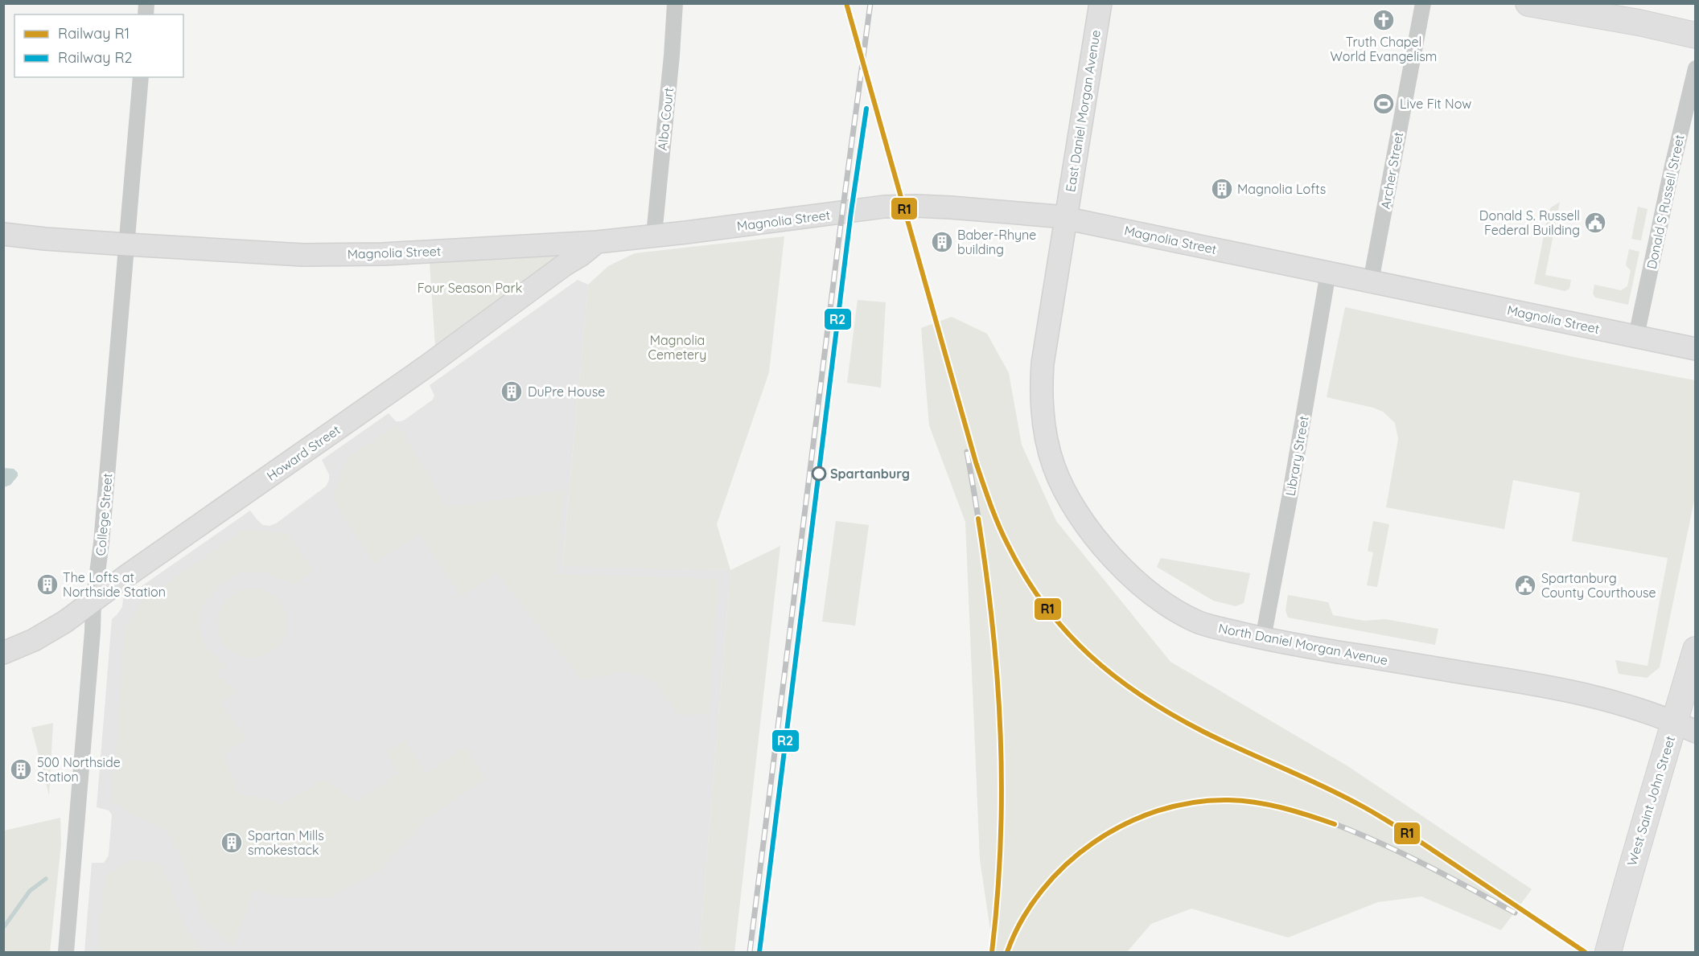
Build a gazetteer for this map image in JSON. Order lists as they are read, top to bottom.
{
  "streets": {
    "main road": ["West Saint John Street"],
    "street": [
      "East Daniel Morgan Avenue",
      "Alba Court",
      "Archer Street",
      "Donald S Russell Street",
      "Magnolia Street",
      "Howard Street",
      "Library Street",
      "College Street",
      "North Daniel Morgan Avenue"
    ]
  },
  "crossings": [
    ["East Daniel Morgan Avenue", "Magnolia Street"],
    ["East Daniel Morgan Avenue", "North Daniel Morgan Avenue"],
    ["Alba Court", "Magnolia Street"],
    ["Archer Street", "Magnolia Street"],
    ["Donald S Russell Street", "Magnolia Street"],
    ["Magnolia Street", "Howard Street"],
    ["Magnolia Street", "Library Street"],
    ["Magnolia Street", "College Street"],
    ["Magnolia Street", "North Daniel Morgan Avenue"],
    ["Howard Street", "College Street"],
    ["Library Street", "North Daniel Morgan Avenue"],
    ["North Daniel Morgan Avenue", "West Saint John Street"]
  ],
  "parks": ["Four Season Park", "Magnolia Cemetery"],
  "places": {
    "church": ["Truth Chapel World Evangelism"],
    "sports": ["Live Fit Now"],
    "building": [
      "Magnolia Lofts",
      "Baber-Rhyne building",
      "DuPre House",
      "The Lofts at Northside Station",
      "500 Northside Station",
      "Spartan Mills smokestack"
    ],
    "public building": ["Donald S. Russell Federal Building", "Spartanburg County Courthouse"],
    "other": ["Spartanburg"]
  },
  "lines": ["rail line R1", "rail line R2"],
  "legend": ["Railway R1", "Railway R2"]
}
